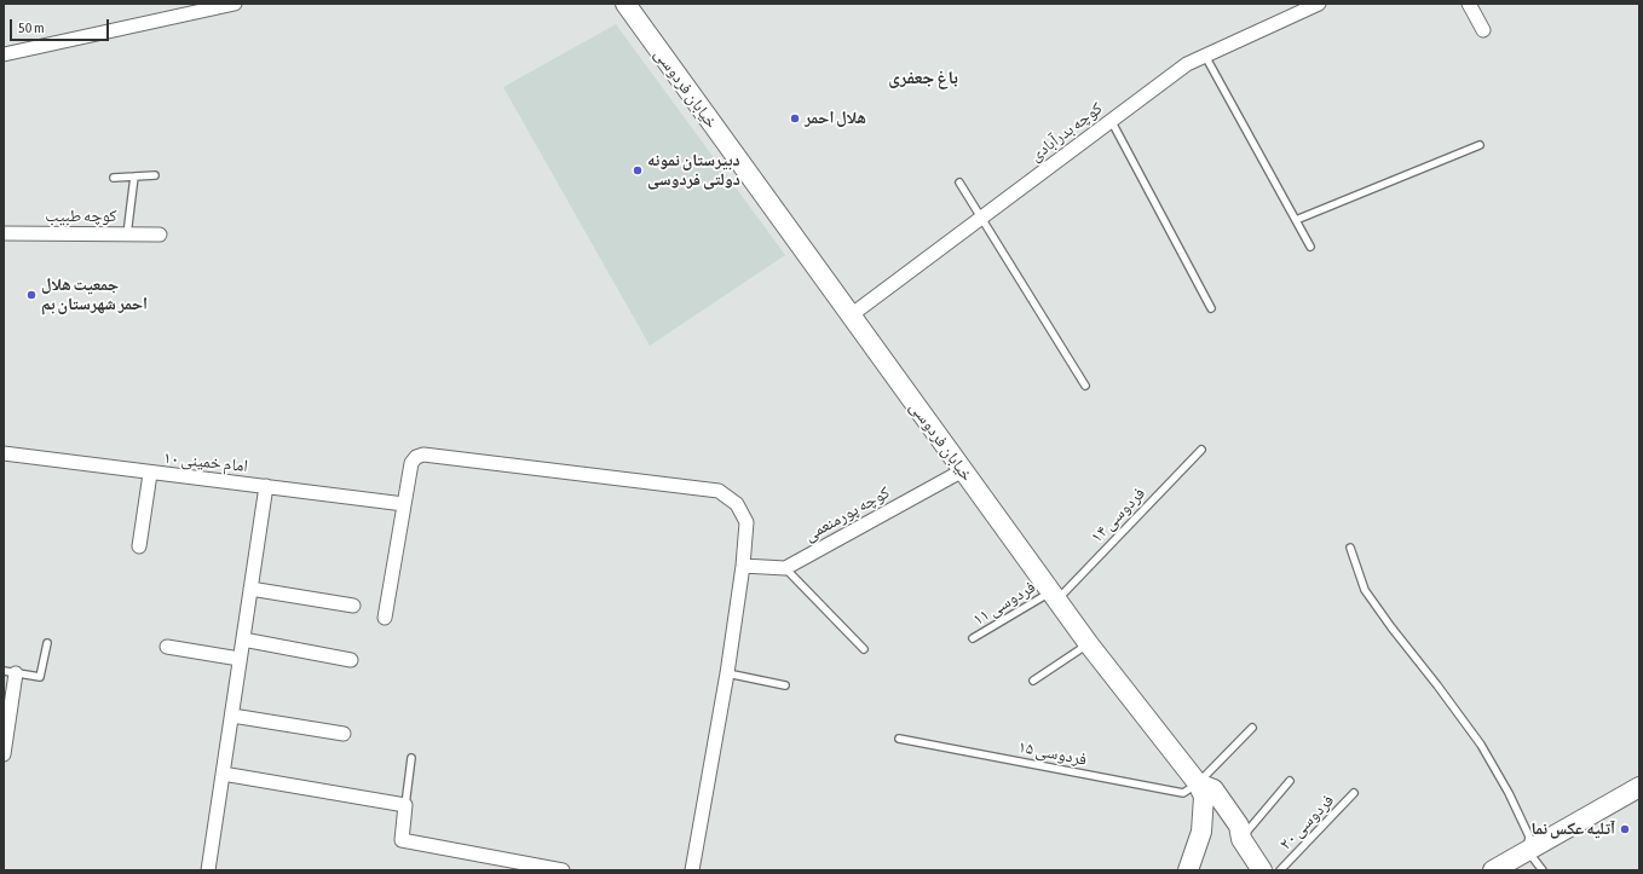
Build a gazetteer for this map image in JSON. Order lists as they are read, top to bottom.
{
  "streets": {
    "street": [
      "خیابان فردوسی",
      "کوچه بدرآبادی",
      "کوچه طبیب",
      "امام خمینی ۱۰",
      "کوچه پورمنعمی"
    ],
    "lane": [
      "فردوسی ۱۴",
      "فردوسی ۱۱",
      "فردوسی ۱۵",
      "فردوسی ۲۰"
    ]
  },
  "crossings": [
    ["خیابان فردوسی", "کوچه بدرآبادی"],
    ["خیابان فردوسی", "کوچه پورمنعمی"],
    ["خیابان فردوسی", "فردوسی ۱۴"],
    ["خیابان فردوسی", "فردوسی ۱۱"],
    ["خیابان فردوسی", "فردوسی ۱۵"],
    ["فردوسی ۱۴", "فردوسی ۱۱"]
  ],
  "districts": ["باغ جعفری"],
  "places": [
    "هلال احمر",
    "دبیرستان نمونه دولتی فردوسی",
    "جمعیت هلال احمر شهرستان بم",
    "آتلیه عکس نما"
  ],
  "scale_bar": "50 m"
}
